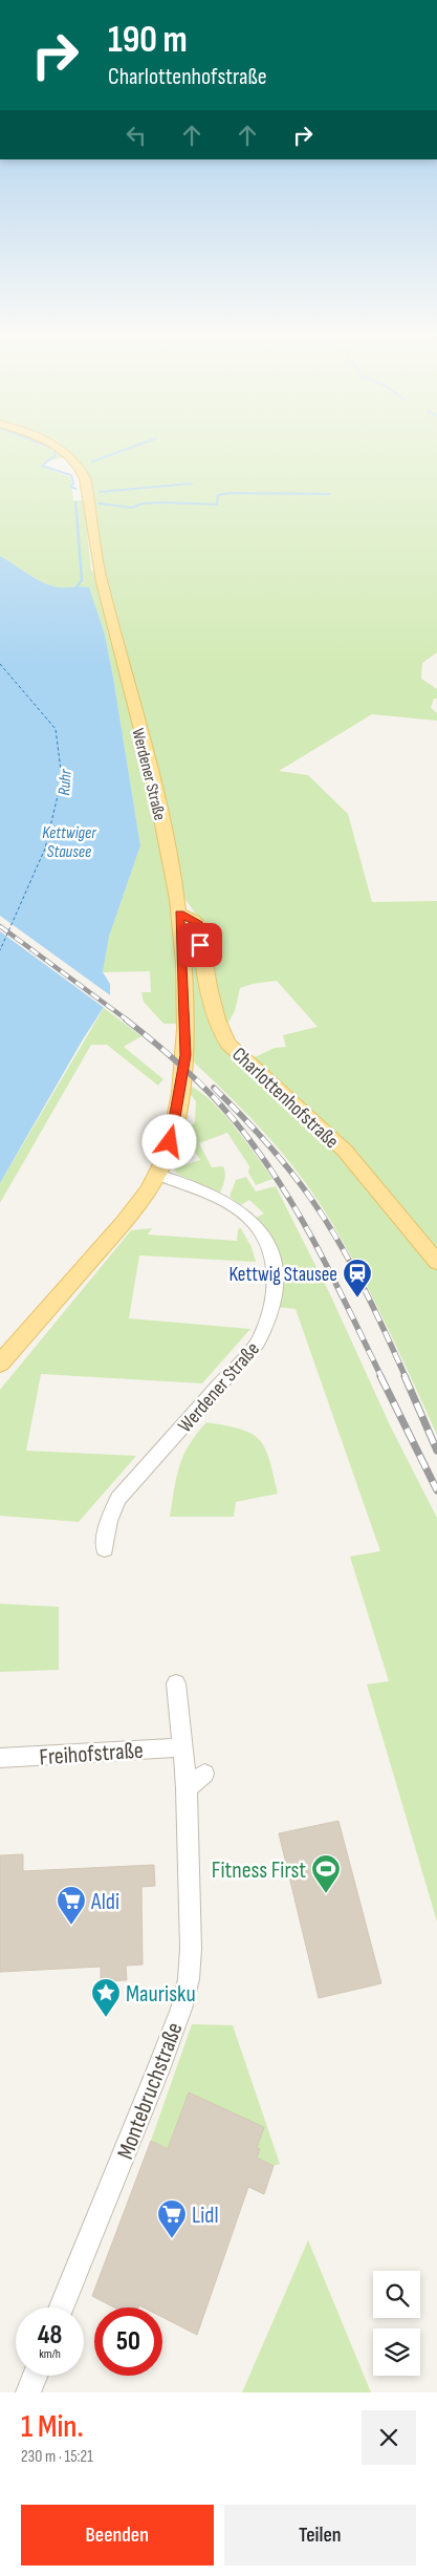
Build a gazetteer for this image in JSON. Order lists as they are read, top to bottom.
{
  "streets": {
    "main road": ["Werdener Straße", "Charlottenhofstraße"],
    "street": ["Freihofstraße", "Montebruchstraße"]
  },
  "crossings": [
    ["Werdener Straße", "Charlottenhofstraße"],
    ["Freihofstraße", "Montebruchstraße"]
  ],
  "water": ["Ruhr", "Kettwiger Stausee"],
  "places": {
    "station": ["Kettwig Stausee"],
    "sports": ["Fitness First"],
    "supermarket": ["Aldi", "Lidl"],
    "place": ["Maurisku"]
  },
  "page": {
    "turn": ["190 m", "Charlottenhofstraße"],
    "speed": "48 km/h",
    "limit": "50",
    "heading": ["1 Min.", "230 m · 15:21"],
    "buttons": ["Beenden", "Teilen"]
  }
}
